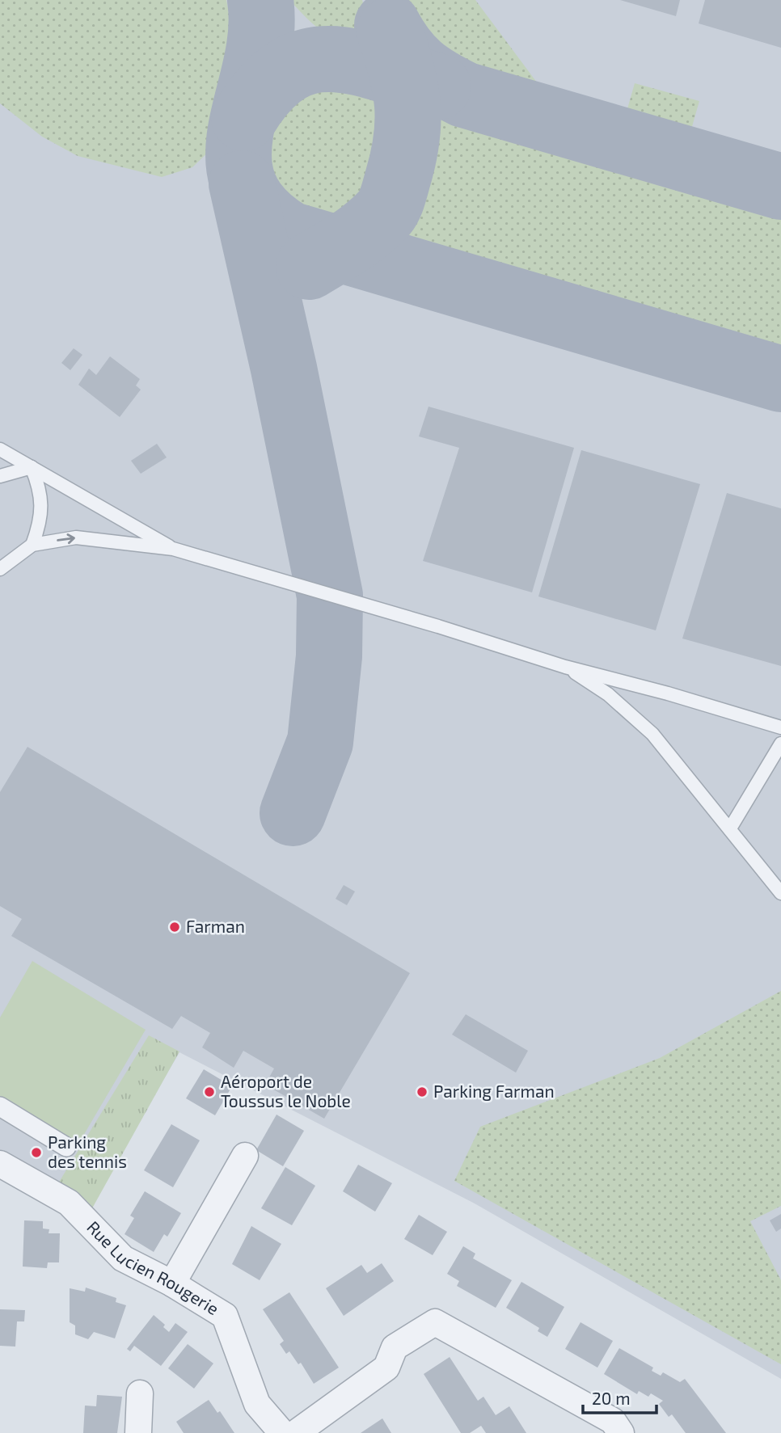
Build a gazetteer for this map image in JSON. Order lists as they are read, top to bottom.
{
  "streets": {
    "street": ["Rue Lucien Rougerie"]
  },
  "places": [
    "Farman",
    "Aéroport de Toussus le Noble",
    "Parking Farman",
    "Parking des tennis"
  ],
  "scale_bar": "20 m"
}
